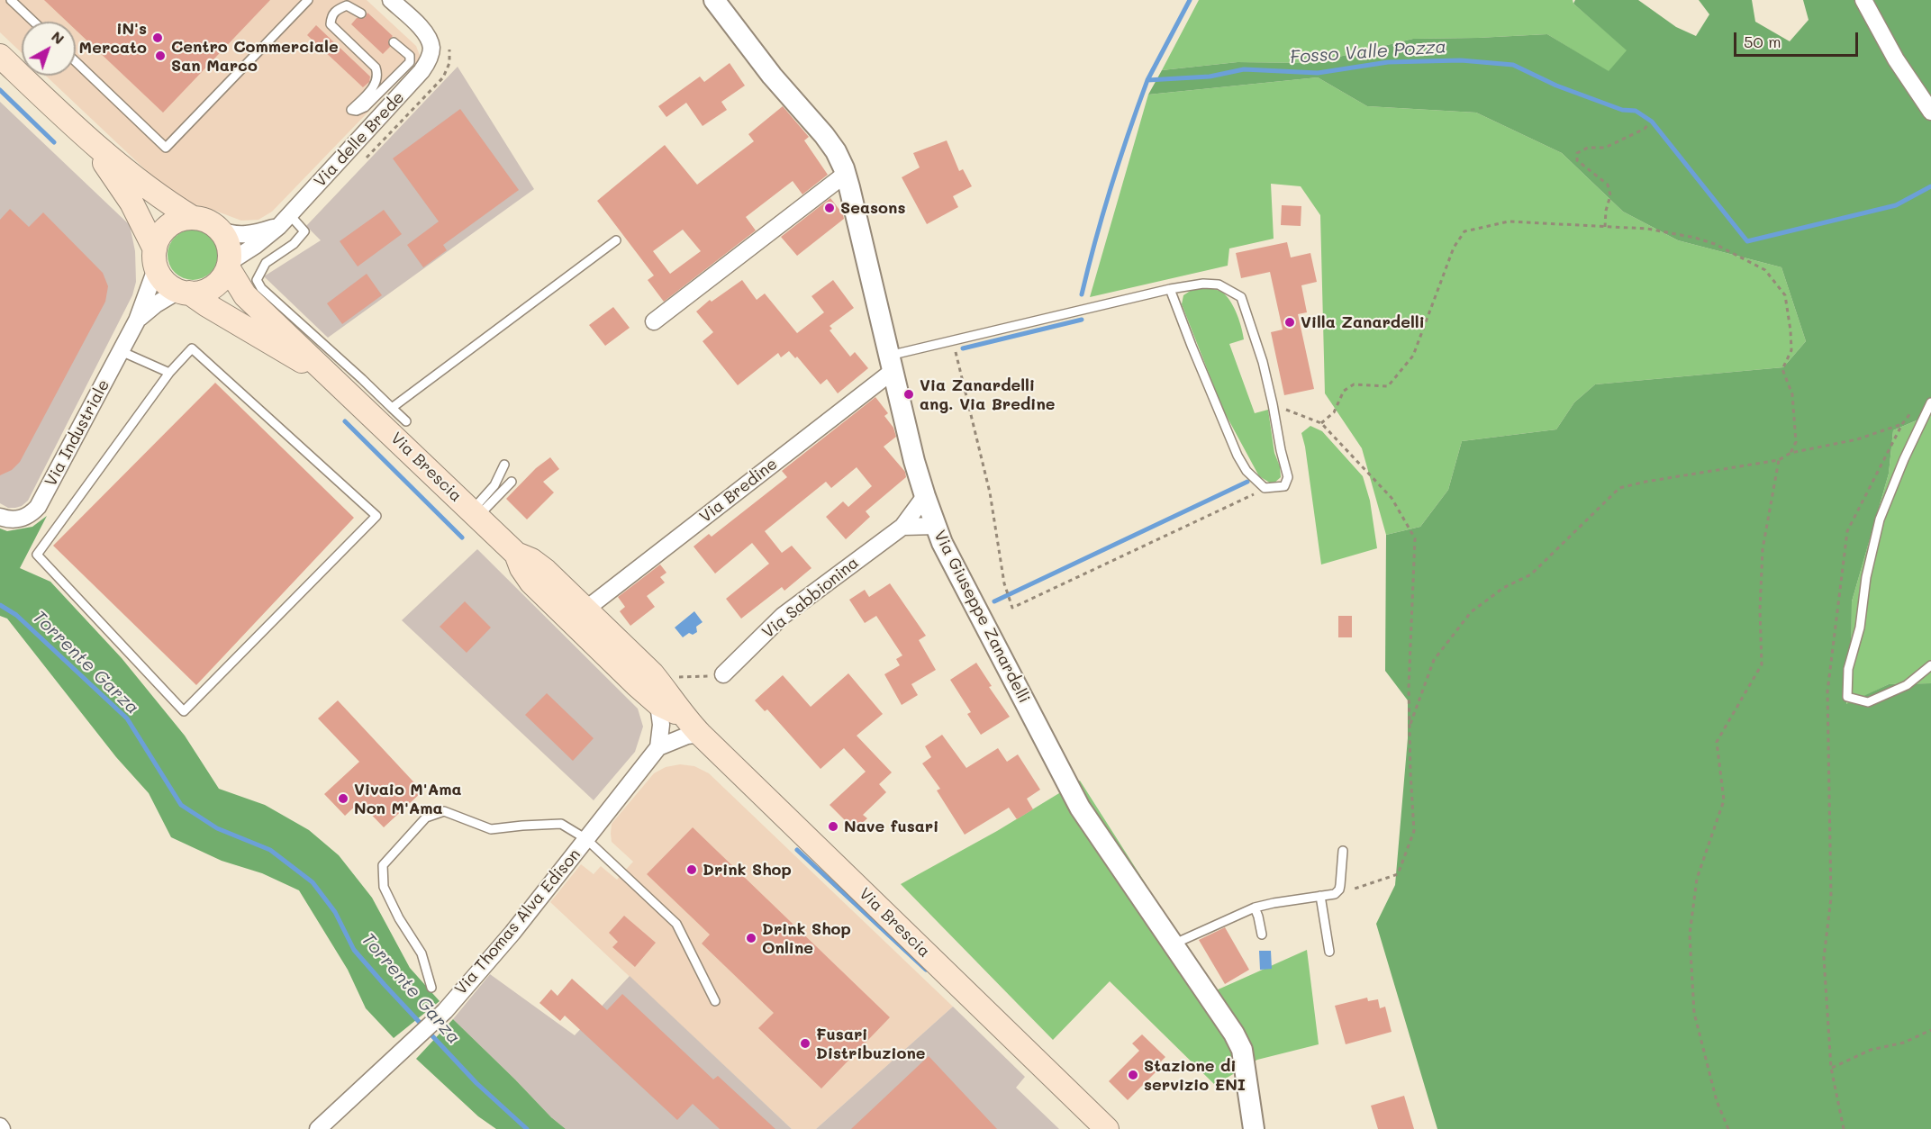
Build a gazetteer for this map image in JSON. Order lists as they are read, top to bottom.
{
  "streets": {
    "main road": ["Via Brescia"],
    "street": [
      "Via delle Brede",
      "Via Industriale",
      "Via Bredine",
      "Via Sabbionina",
      "Via Giuseppe Zanardelli",
      "Via Thomas Alva Edison"
    ]
  },
  "crossings": [
    ["Via delle Brede", "Via Industriale"],
    ["Via delle Brede", "Via Brescia"],
    ["Via Industriale", "Via Brescia"],
    ["Via Brescia", "Via Bredine"],
    ["Via Brescia", "Via Thomas Alva Edison"],
    ["Via Bredine", "Via Giuseppe Zanardelli"],
    ["Via Sabbionina", "Via Giuseppe Zanardelli"]
  ],
  "water": ["Fosso Valle Pozza", "Torrente Garza"],
  "places": [
    "iN's Mercato",
    "Centro Commerciale San Marco",
    "Seasons",
    "Villa Zanardelli",
    "Via Zanardelli ang. Via Bredine",
    "Vivaio M'Ama Non M'Ama",
    "Nave fusari",
    "Drink Shop",
    "Drink Shop Online",
    "Fusari Distribuzione",
    "Stazione di servizio ENI"
  ],
  "scale_bar": "50 m",
  "north": "top right"
}
